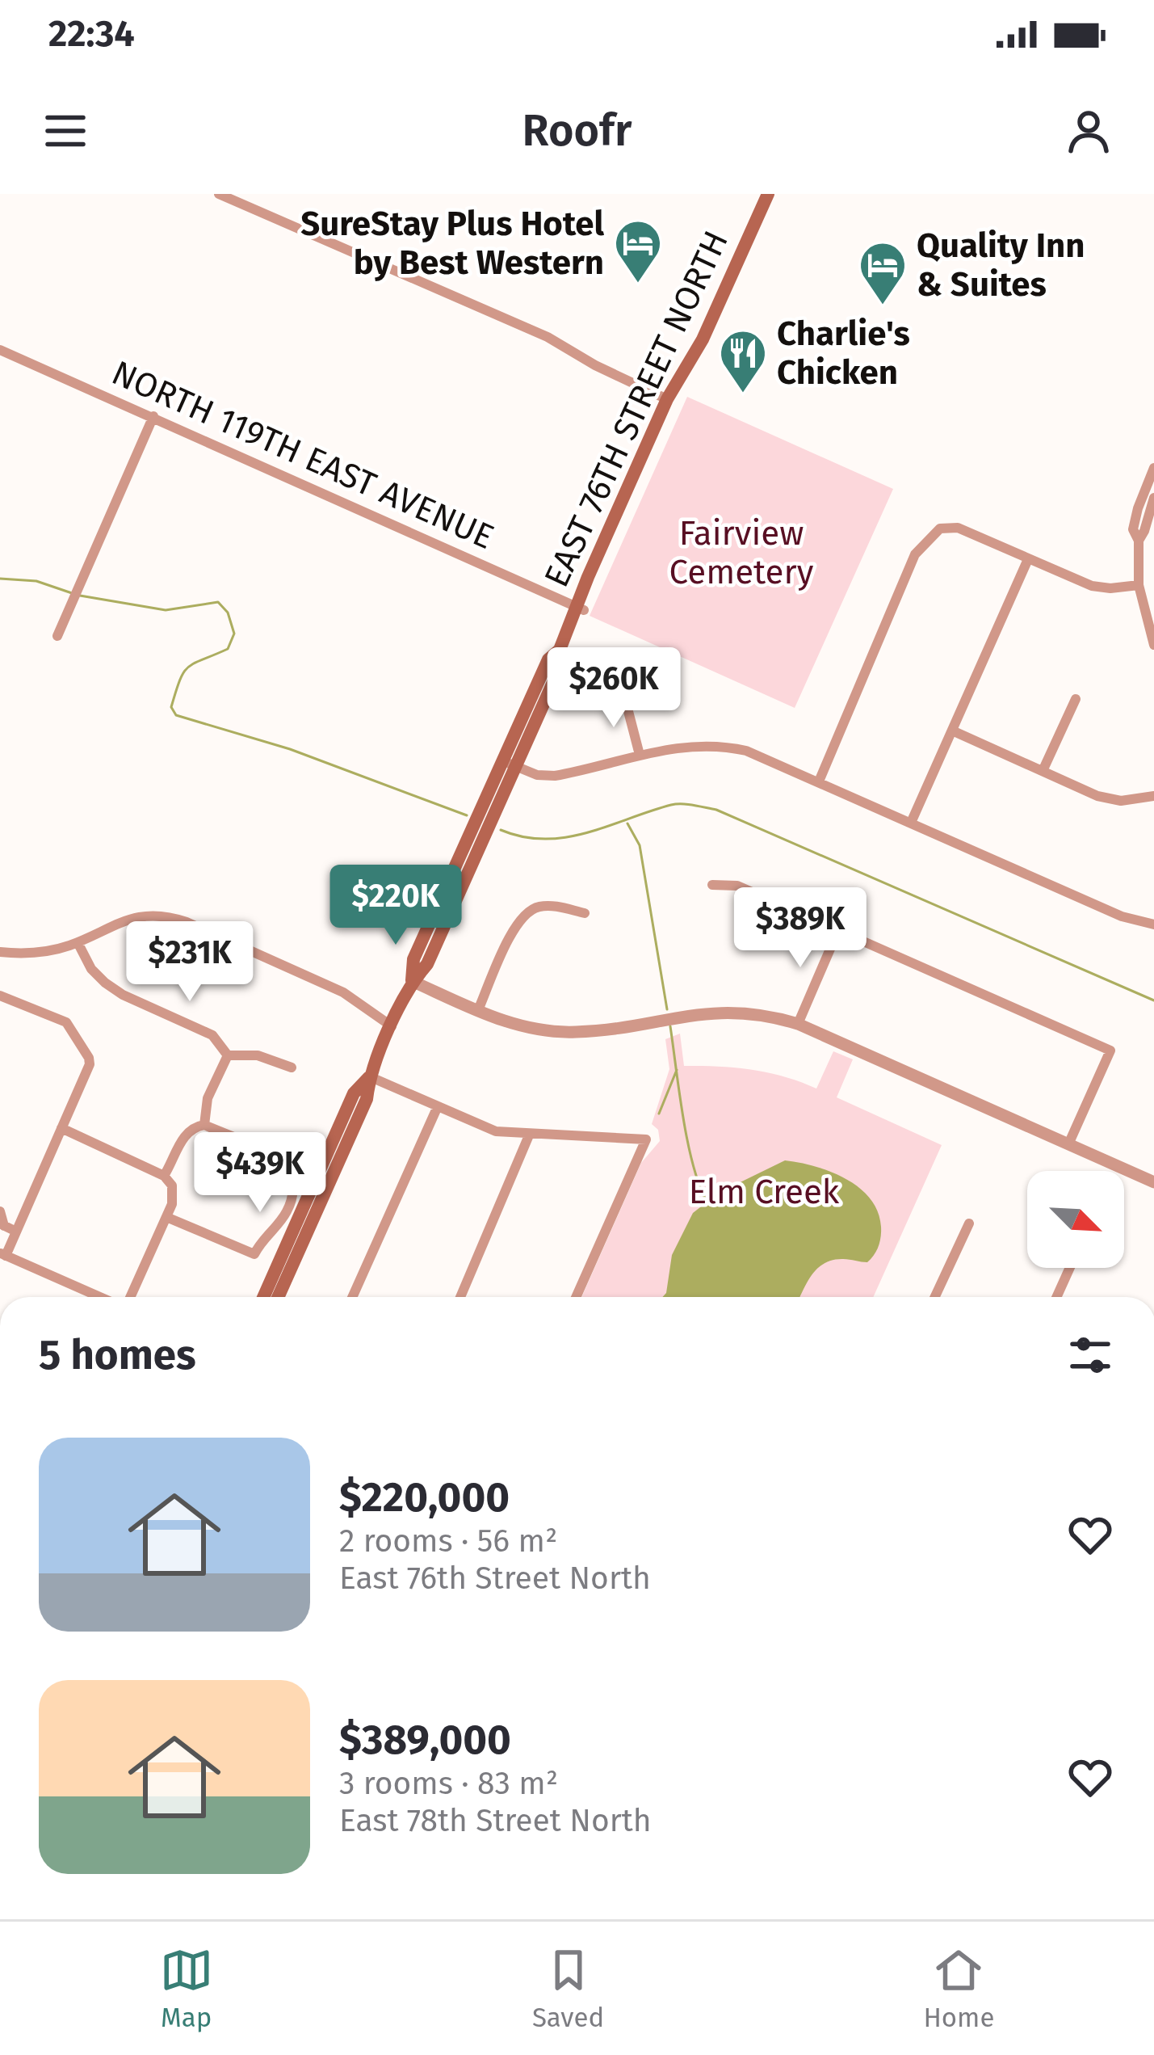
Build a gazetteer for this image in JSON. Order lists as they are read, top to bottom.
{
  "streets": {
    "main road": ["EAST 76TH STREET NORTH"],
    "street": ["NORTH 119TH EAST AVENUE"]
  },
  "crossings": [
    ["EAST 76TH STREET NORTH", "NORTH 119TH EAST AVENUE"]
  ],
  "parks": ["Fairview Cemetery", "Elm Creek"],
  "places": {
    "hotel": ["SureStay Plus Hotel by Best Western", "Quality Inn & Suites"],
    "restaurant": ["Charlie's Chicken"]
  },
  "north": "bottom right",
  "page": {
    "status": "22:34",
    "header": "Roofr",
    "price": [
      "$260K",
      "$220K",
      "$389K",
      "$231K",
      "$439K"
    ],
    "heading": "5 homes",
    "list": [
      {
        "name": "$220,000",
        "note": "2 rooms · 56 m² · East 76th Street North"
      },
      {
        "name": "$389,000",
        "note": "3 rooms · 83 m² · East 78th Street North"
      }
    ],
    "tabs": ["Map", "Saved", "Home"]
  }
}
